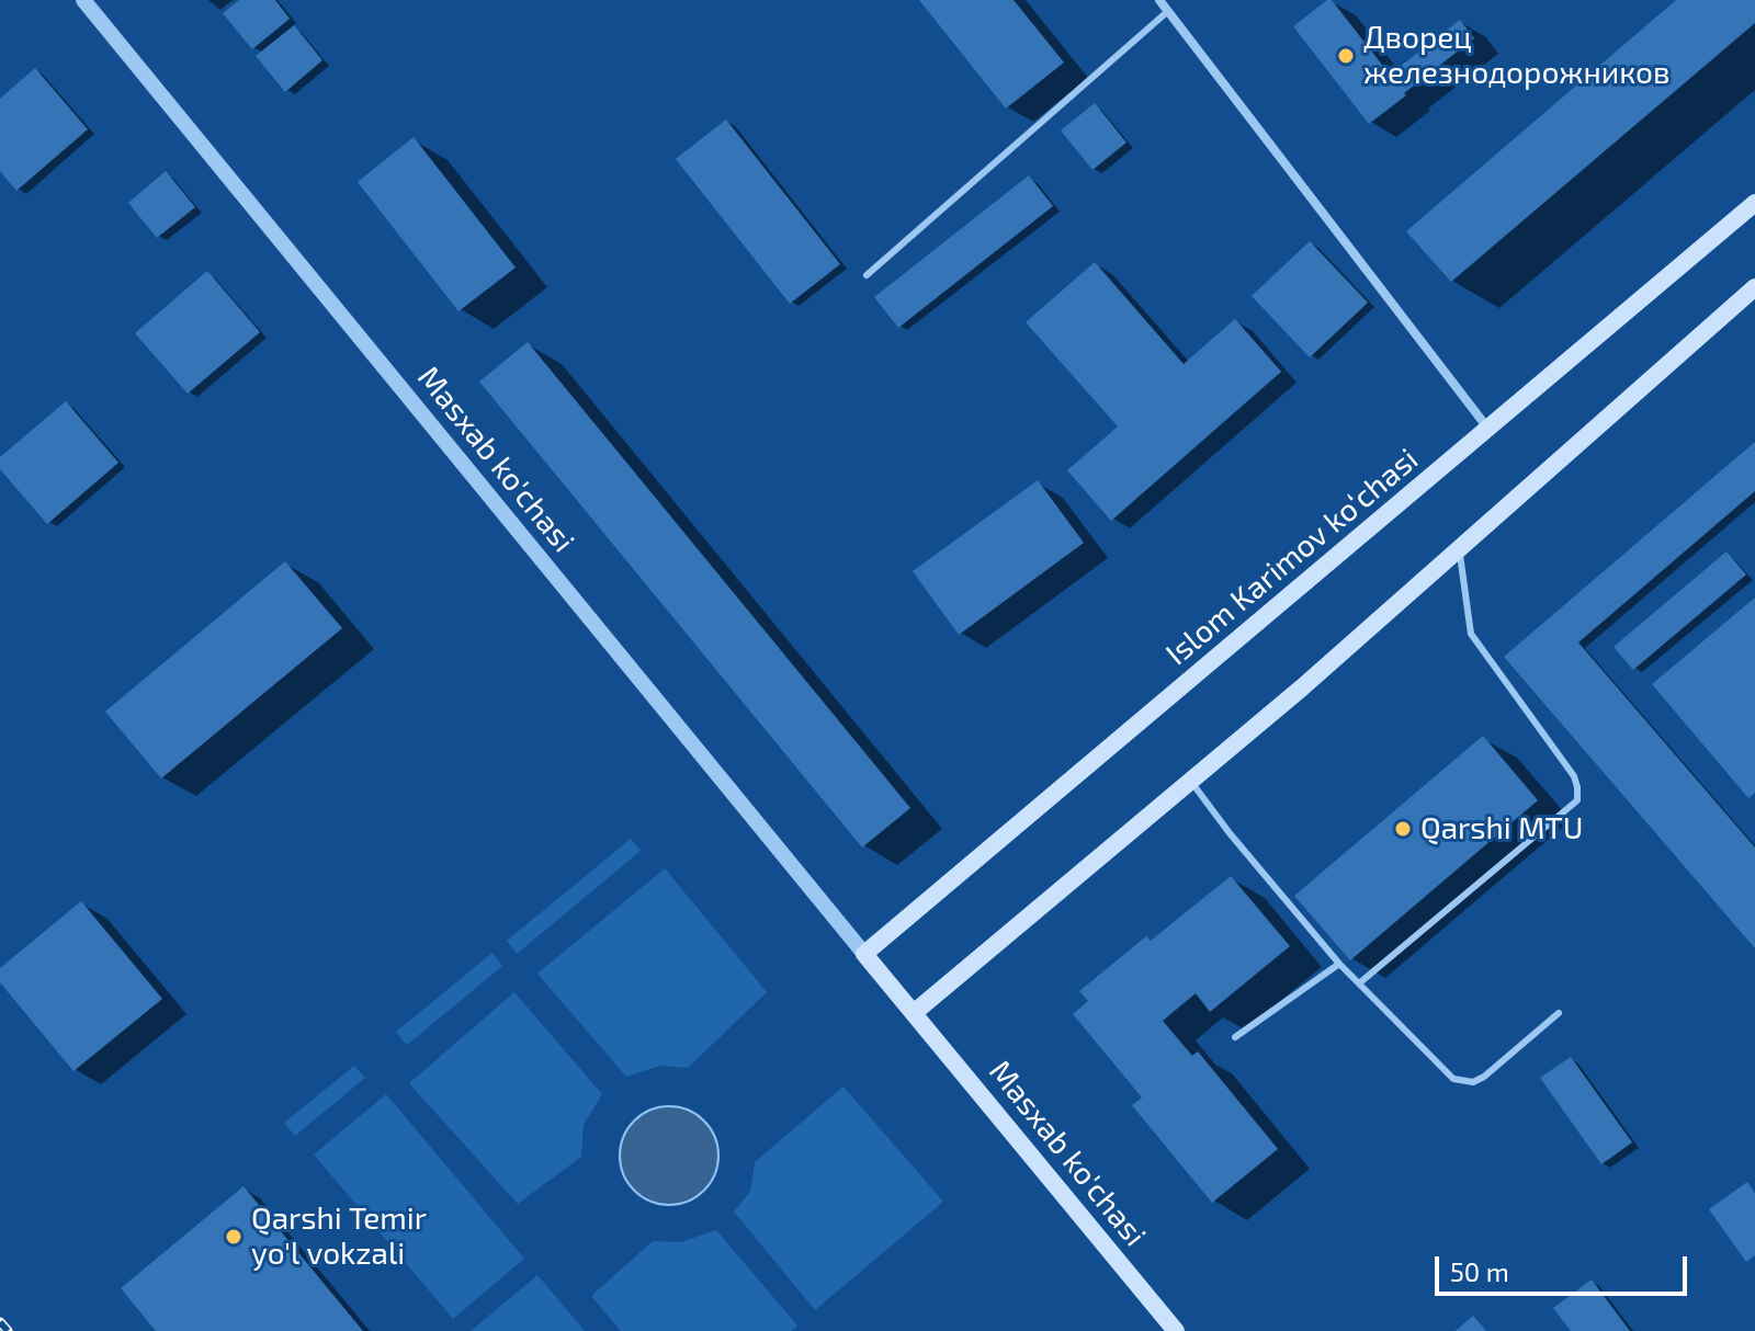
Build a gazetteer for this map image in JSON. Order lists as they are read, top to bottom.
{
  "streets": {
    "main road": ["Masxab ko'chasi", "Islom Karimov ko‘chasi"]
  },
  "crossings": [
    ["Masxab ko'chasi", "Islom Karimov ko‘chasi"]
  ],
  "places": ["Дворец железнодорожников", "Qarshi MTU", "Qarshi Temir yo'l vokzali"],
  "scale_bar": "50 m"
}
